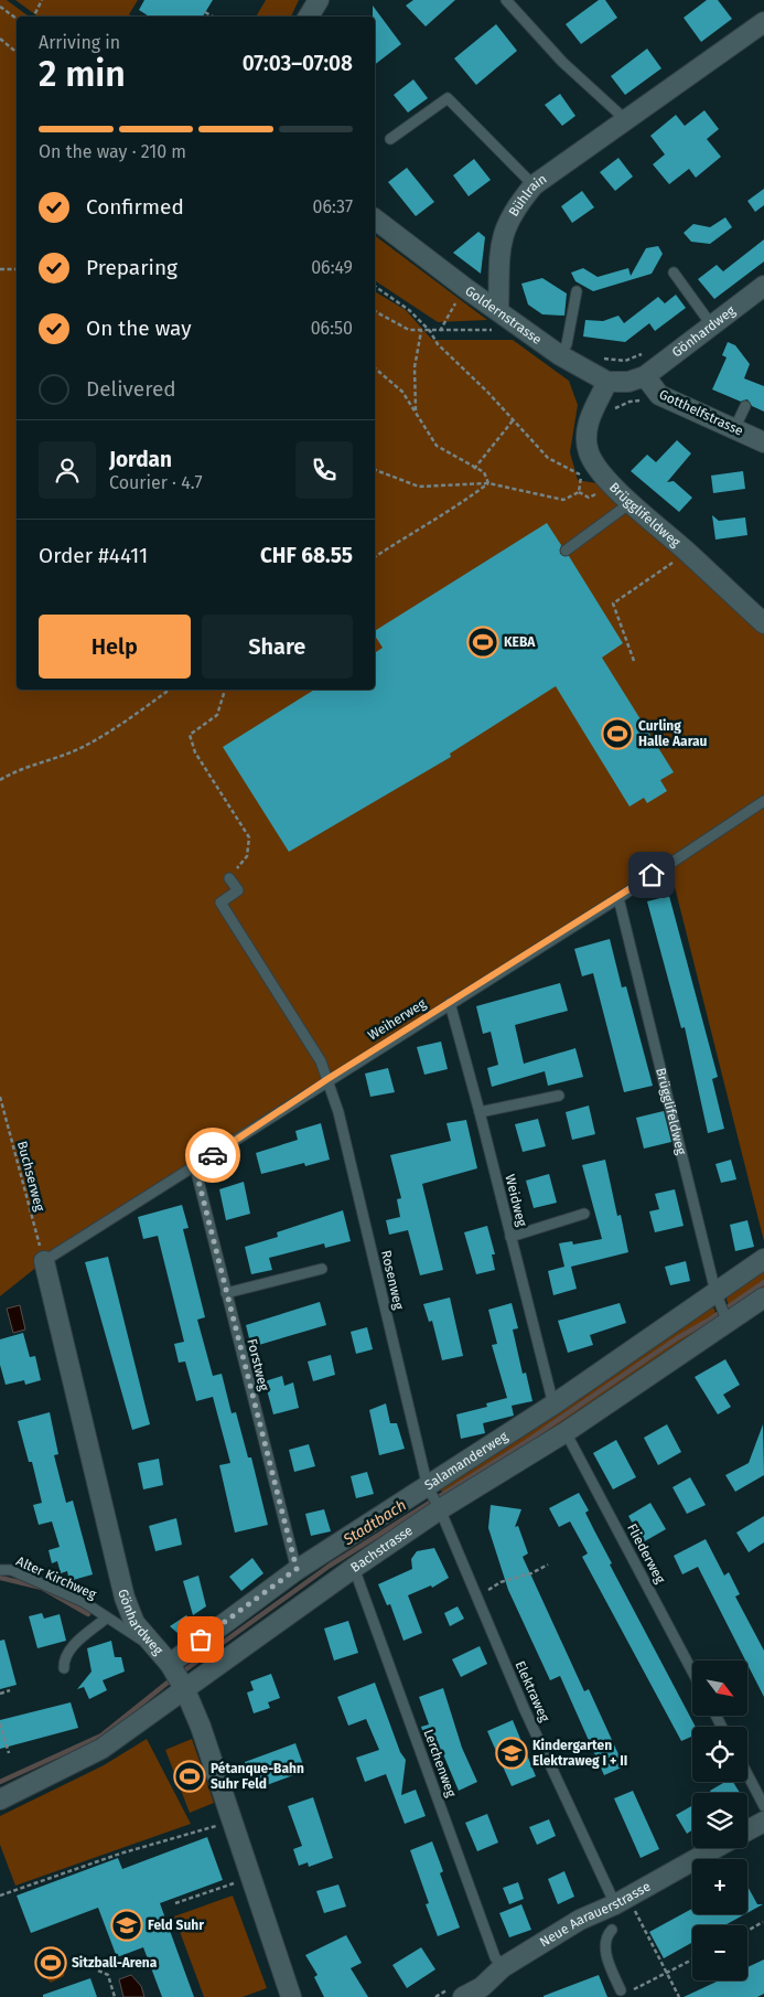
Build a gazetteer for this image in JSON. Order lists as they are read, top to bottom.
{
  "streets": {
    "street": [
      "Bühlrain",
      "Goldernstrasse",
      "Gönhardweg",
      "Gotthelfstrasse",
      "Brügglifeldweg",
      "Salamanderweg",
      "Bachstrasse",
      "Neue Aarauerstrasse"
    ],
    "lane": [
      "Weiherweg",
      "Weidweg",
      "Rosenweg",
      "Forstweg",
      "Fliederweg",
      "Alter Kirchweg",
      "Elektraweg",
      "Lerchenweg"
    ],
    "path": ["Buchserweg"]
  },
  "crossings": [
    ["Bühlrain", "Goldernstrasse"],
    ["Goldernstrasse", "Brügglifeldweg"],
    ["Gönhardweg", "Gotthelfstrasse"],
    ["Gönhardweg", "Weiherweg"],
    ["Gönhardweg", "Buchserweg"],
    ["Gönhardweg", "Salamanderweg"],
    ["Gönhardweg", "Bachstrasse"],
    ["Gönhardweg", "Alter Kirchweg"],
    ["Brügglifeldweg", "Weiherweg"],
    ["Brügglifeldweg", "Salamanderweg"],
    ["Brügglifeldweg", "Bachstrasse"],
    ["Weiherweg", "Buchserweg"],
    ["Weiherweg", "Weidweg"],
    ["Weiherweg", "Rosenweg"],
    ["Weiherweg", "Forstweg"],
    ["Weidweg", "Salamanderweg"],
    ["Rosenweg", "Salamanderweg"],
    ["Rosenweg", "Elektraweg"],
    ["Forstweg", "Salamanderweg"],
    ["Salamanderweg", "Elektraweg"],
    ["Bachstrasse", "Fliederweg"],
    ["Bachstrasse", "Elektraweg"],
    ["Bachstrasse", "Lerchenweg"],
    ["Elektraweg", "Neue Aarauerstrasse"],
    ["Lerchenweg", "Neue Aarauerstrasse"]
  ],
  "water": ["Stadtbach"],
  "places": {
    "sports": [
      "KEBA",
      "Curling Halle Aarau",
      "Pétanque-Bahn Suhr Feld",
      "Sitzball-Arena"
    ],
    "school or university": ["Kindergarten Elektraweg I + II", "Feld Suhr"]
  },
  "north": "bottom right",
  "page": {
    "heading": ["2 min", "Arriving in", "07:03–07:08"],
    "panel": [
      "Jordan",
      "Courier · 4.7",
      "Order #4411",
      "CHF 68.55"
    ],
    "bar": "On the way · 210 m",
    "list": [
      ["Confirmed", "06:37"],
      ["Preparing", "06:49"],
      ["On the way", "06:50"],
      "Delivered"
    ],
    "buttons": ["Help", "Share"],
    "map_buttons": ["+", "−"]
  }
}
